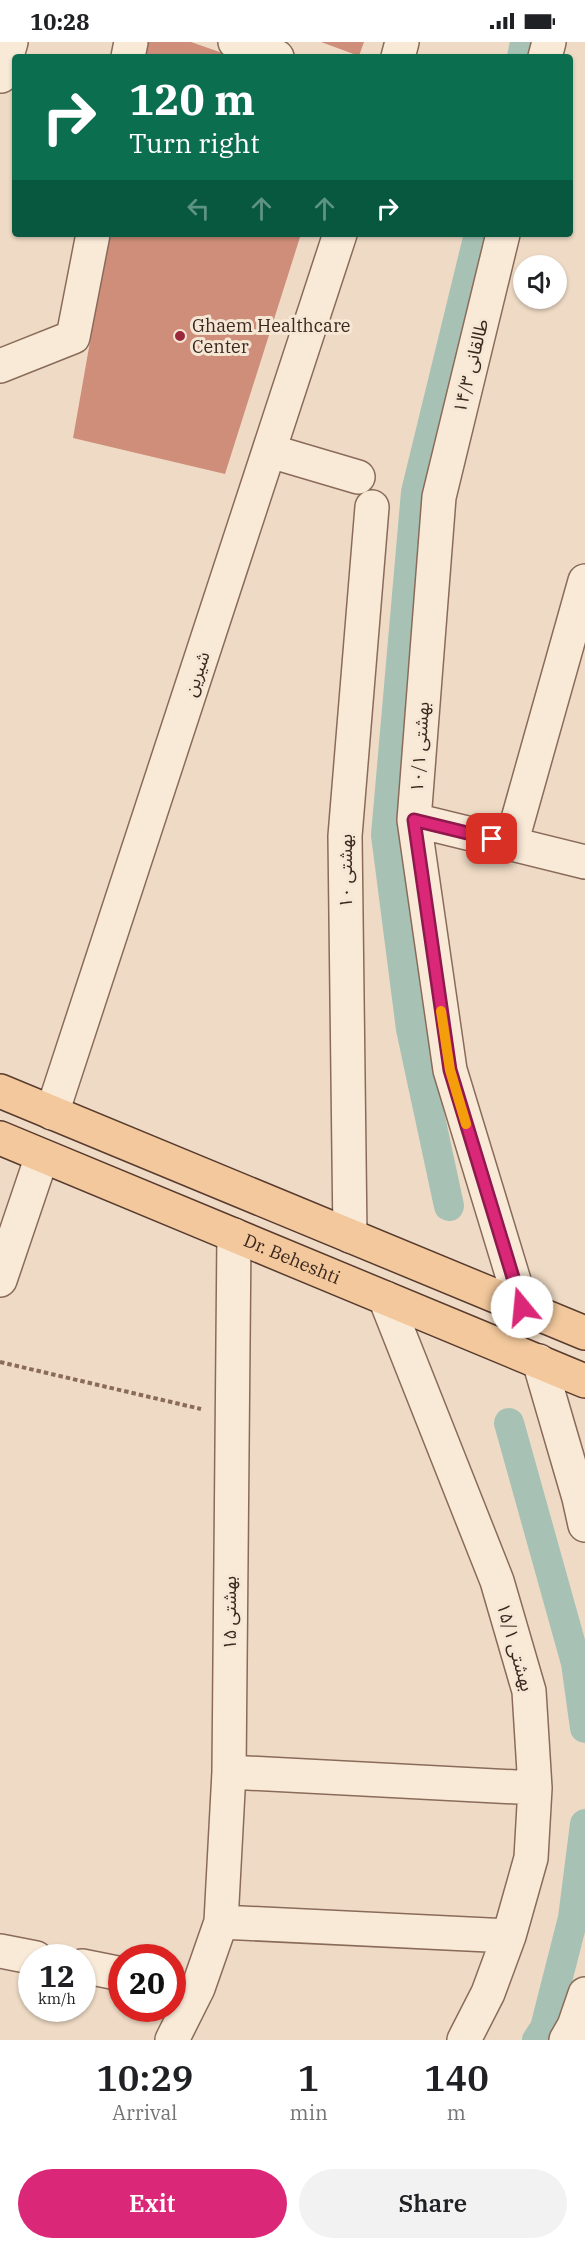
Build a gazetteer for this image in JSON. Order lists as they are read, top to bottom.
{
  "streets": {
    "main road": ["Dr. Beheshti"],
    "street": [
      "طالقانی ۱۴/۳",
      "شیرین",
      "بهشتی ۱۰/۱",
      "بهشتی ۱۰",
      "بهشتی ۱۵",
      "بهشتی ۱۵/۱"
    ]
  },
  "crossings": [
    ["طالقانی ۱۴/۳", "بهشتی ۱۰/۱"],
    ["Dr. Beheshti", "بهشتی ۱۵"],
    ["Dr. Beheshti", "بهشتی ۱۵/۱"]
  ],
  "places": ["Ghaem Healthcare Center"],
  "page": {
    "status": "10:28",
    "turn": ["120 m", "Turn right"],
    "speed": "12 km/h",
    "limit": "20",
    "eta": [
      "10:29",
      "Arrival",
      "1",
      "min",
      "140",
      "m"
    ],
    "buttons": ["Exit", "Share"]
  }
}
